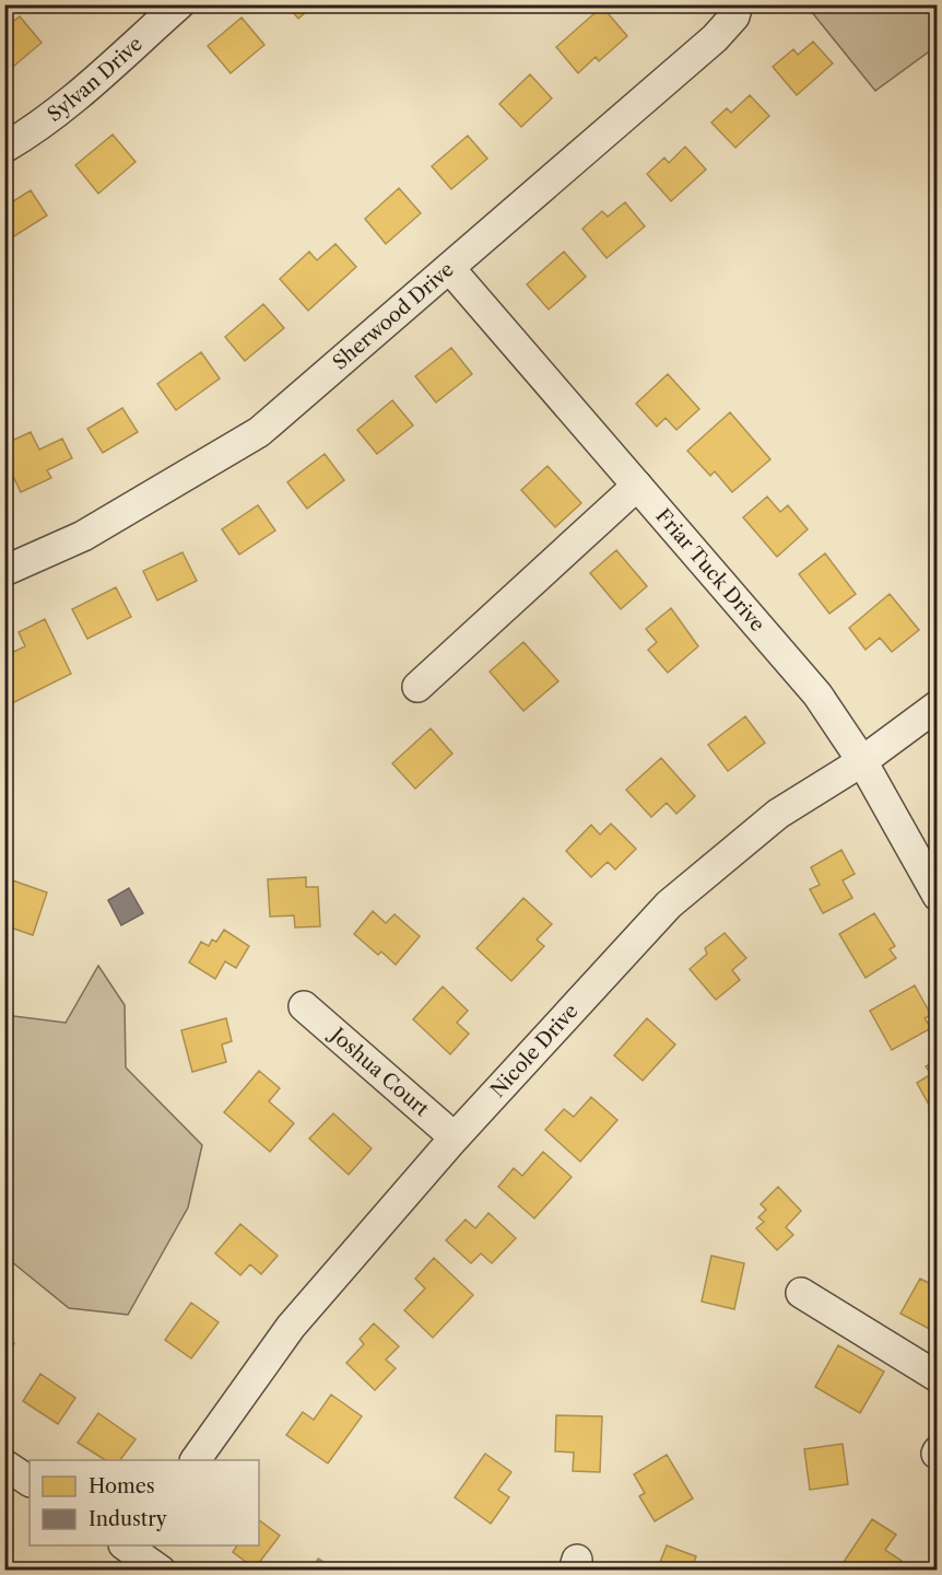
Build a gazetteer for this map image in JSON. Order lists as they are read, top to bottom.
{
  "streets": {
    "street": [
      "Sylvan Drive",
      "Sherwood Drive",
      "Friar Tuck Drive",
      "Nicole Drive",
      "Joshua Court"
    ]
  },
  "crossings": [
    ["Sherwood Drive", "Friar Tuck Drive"],
    ["Friar Tuck Drive", "Nicole Drive"],
    ["Nicole Drive", "Joshua Court"]
  ],
  "legend": ["Homes", "Industry"]
}
